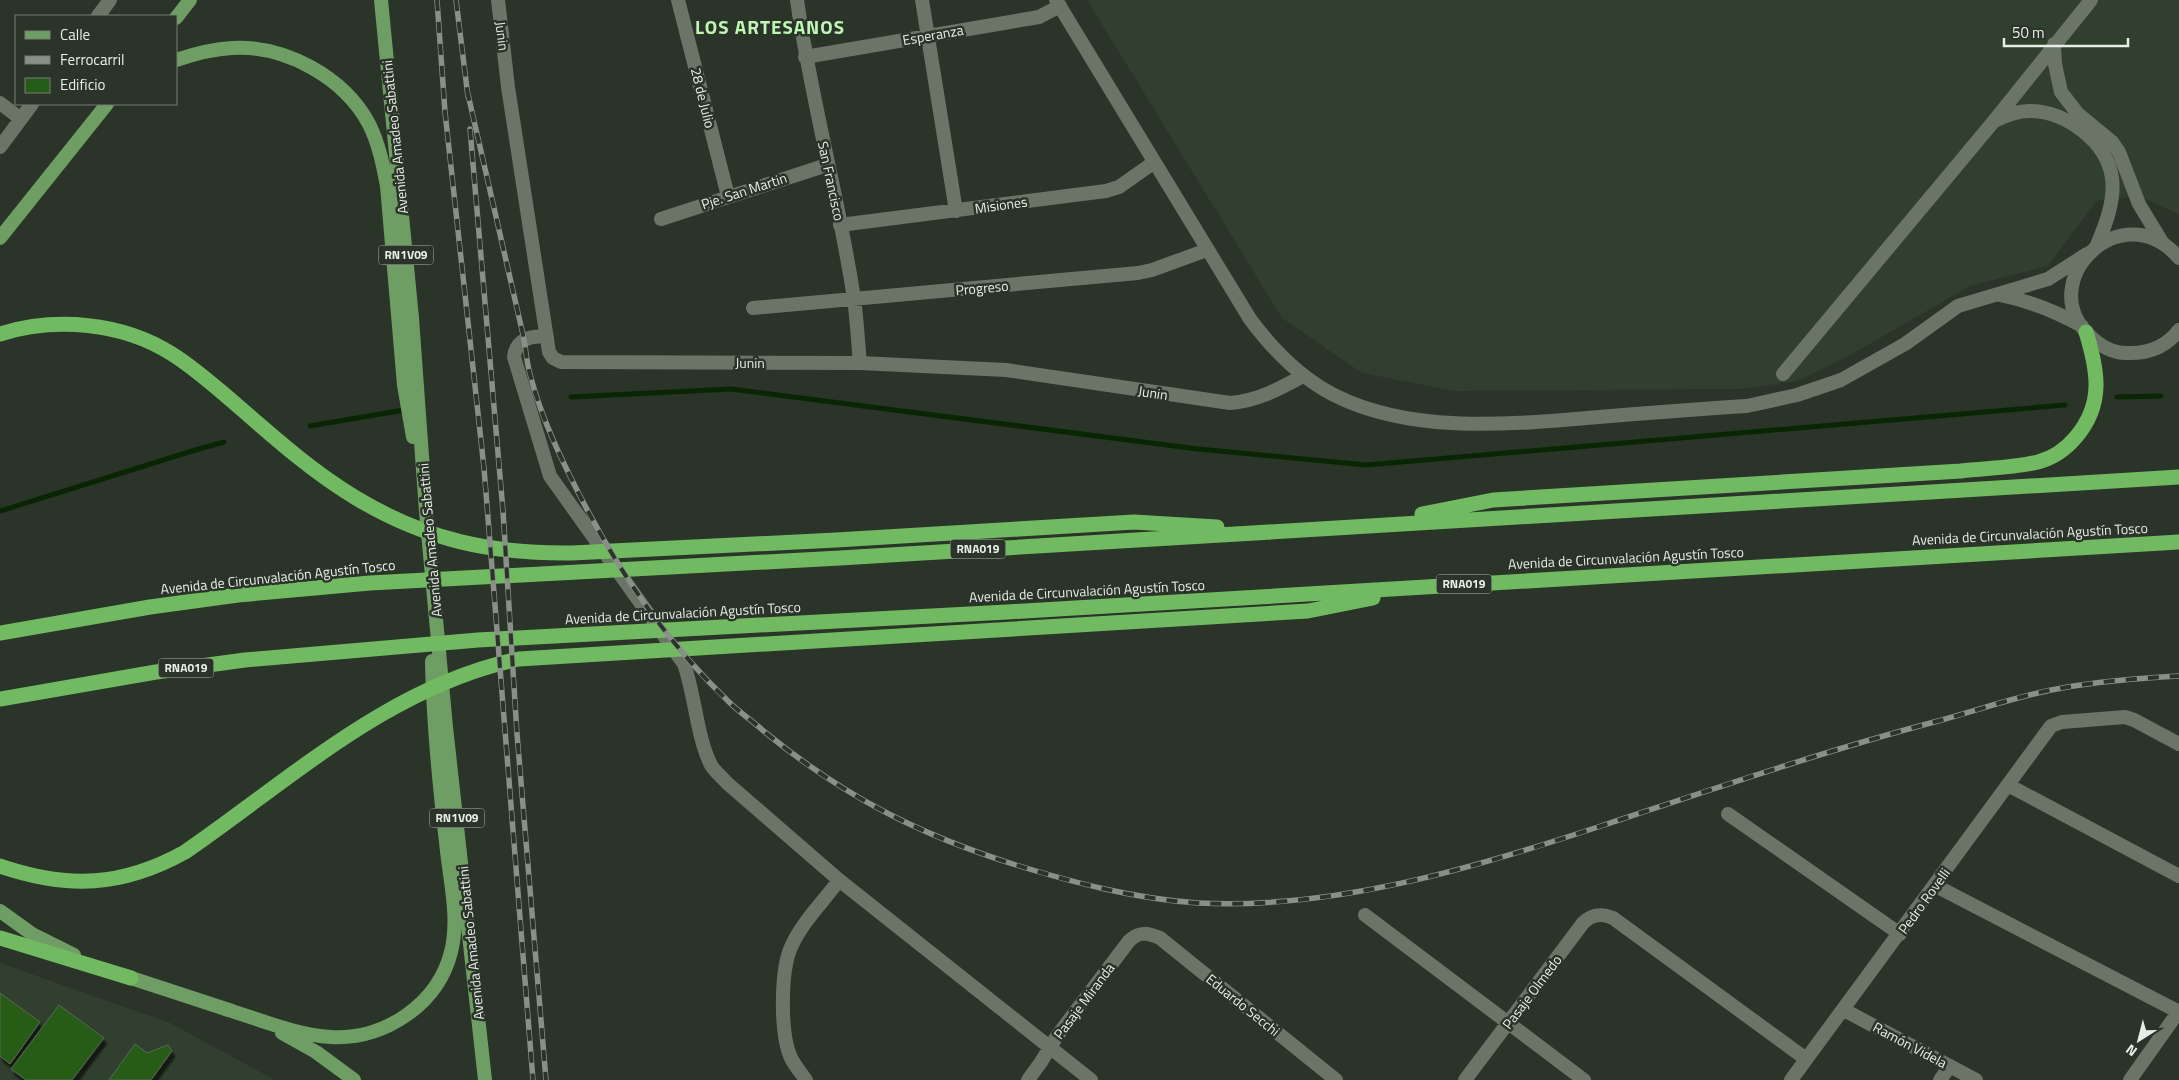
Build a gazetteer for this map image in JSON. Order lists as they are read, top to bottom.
{
  "streets": {
    "highway": ["Avenida de Circunvalación Agustín Tosco", "RNA019"],
    "main road": ["Avenida Amadeo Sabattini", "RN1V09"],
    "street": [
      "Esperanza",
      "Junin",
      "28 de Julio",
      "San Francisco",
      "Pje. San Martin",
      "Misiones",
      "Progreso",
      "Pedro Rovelli",
      "Pasaje Olmedo",
      "Pasaje Miranda",
      "Eduardo Secchi",
      "Ramón Videla"
    ]
  },
  "crossings": [
    ["Esperanza", "San Francisco"],
    ["Junin", "San Francisco"],
    ["28 de Julio", "Pje. San Martin"],
    ["San Francisco", "Pje. San Martin"],
    ["San Francisco", "Misiones"],
    ["San Francisco", "Progreso"],
    ["Pedro Rovelli", "Pasaje Olmedo"],
    ["Pedro Rovelli", "Ramón Videla"],
    ["Pasaje Miranda", "Eduardo Secchi"]
  ],
  "districts": ["LOS ARTESANOS"],
  "legend": ["Calle", "Ferrocarril", "Edificio"],
  "scale_bar": "50 m",
  "north": "bottom left"
}
